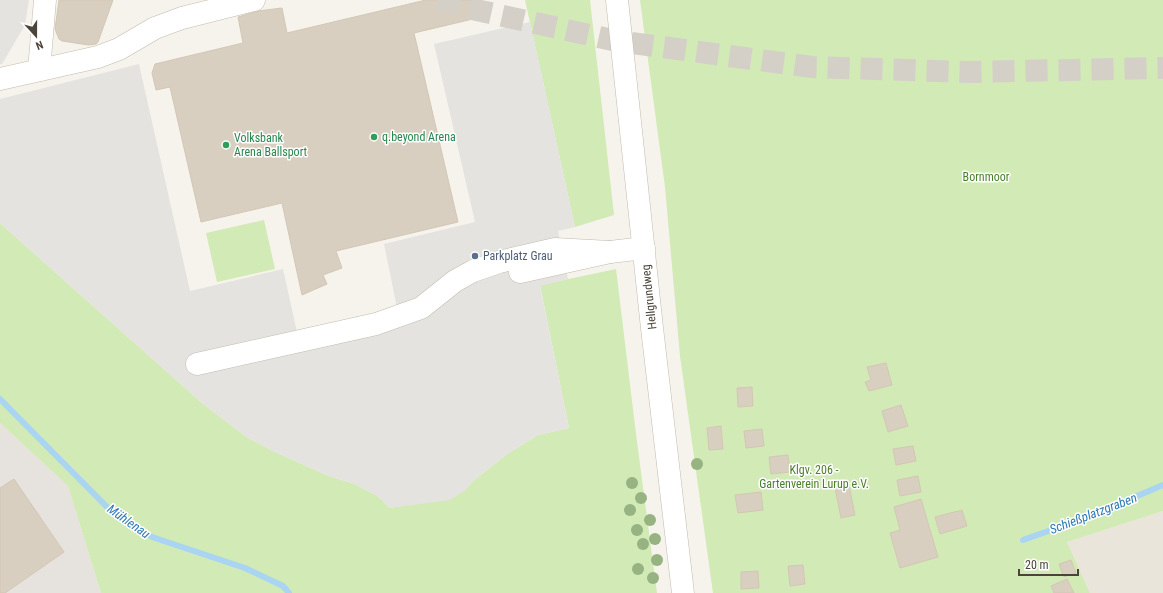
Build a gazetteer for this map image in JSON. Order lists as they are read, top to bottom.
{
  "streets": {
    "street": ["Hellgrundweg"]
  },
  "water": ["Schießplatzgraben", "Mühlenau"],
  "parks": ["Bornmoor", "Klgv. 206 - Gartenverein Lurup e.V."],
  "places": ["q.beyond Arena", "Volksbank Arena Ballsport", "Parkplatz Grau"],
  "scale_bar": "20 m",
  "north": "bottom"
}
